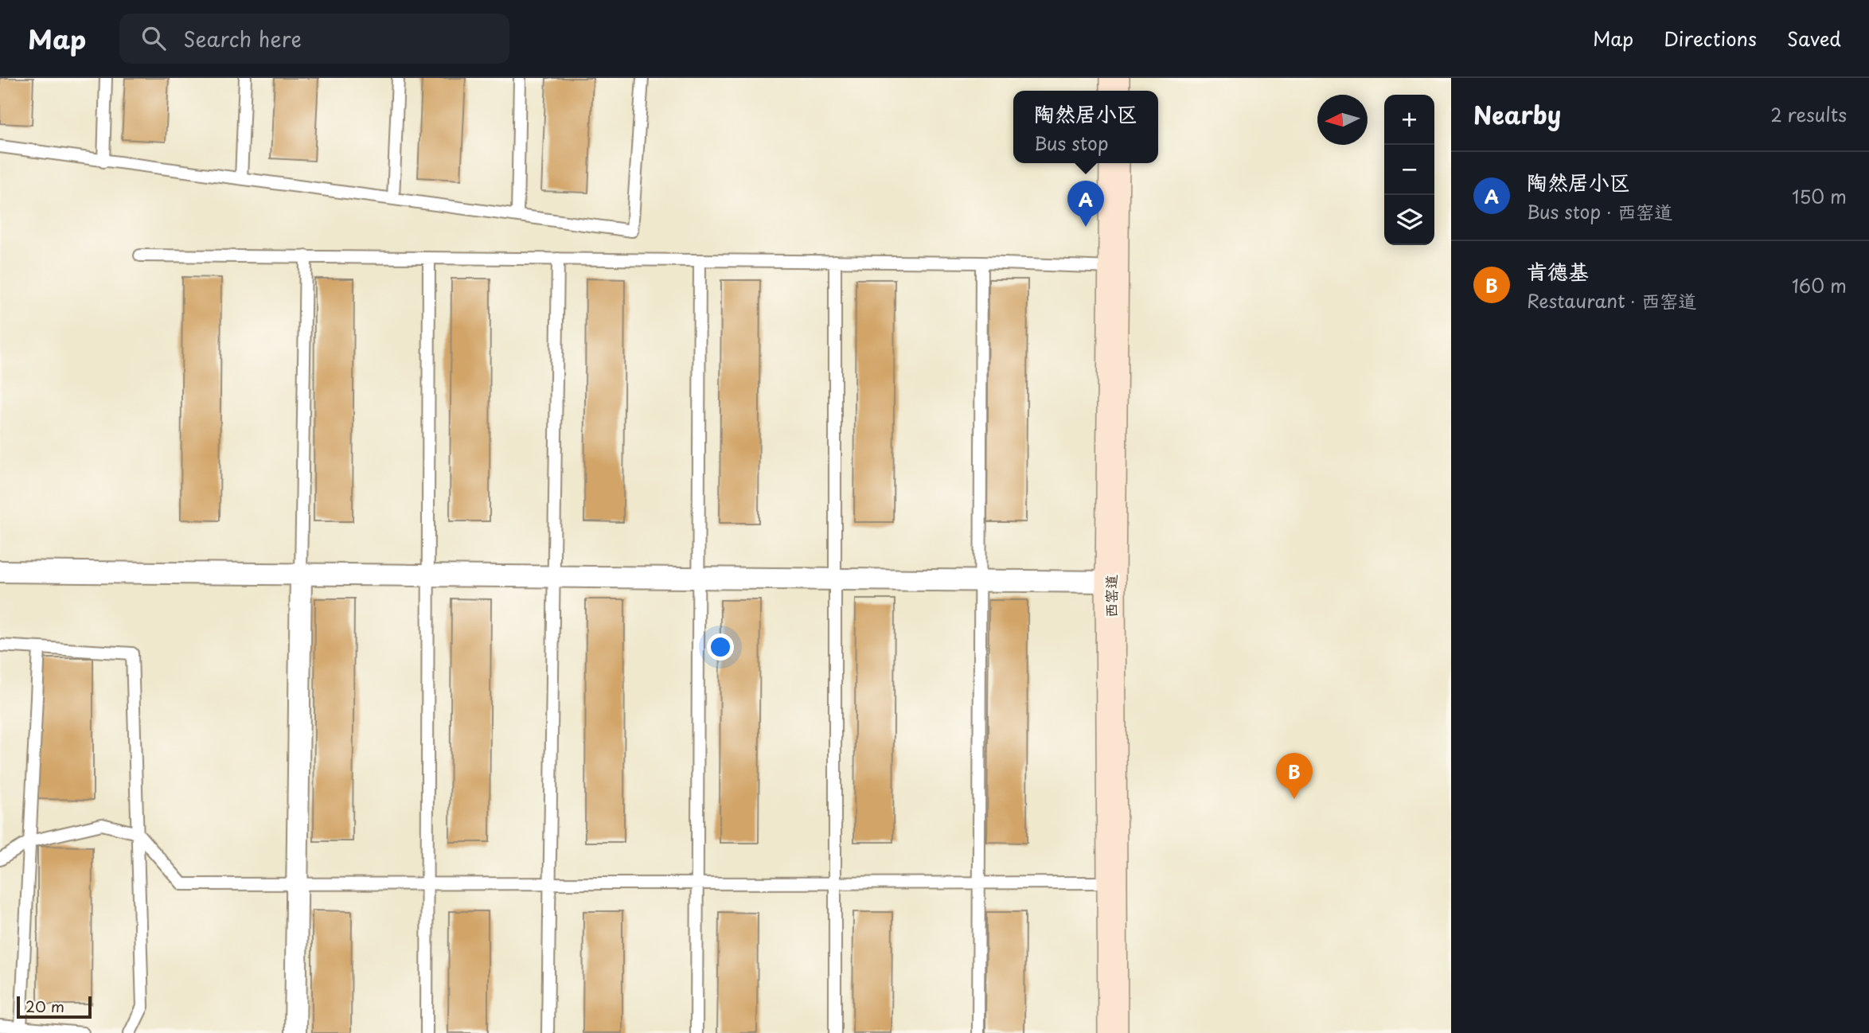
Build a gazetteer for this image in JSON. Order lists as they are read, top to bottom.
{
  "streets": {
    "street": ["西窑道"]
  },
  "scale_bar": "20 m",
  "north": "left",
  "page": {
    "header": "Map",
    "search": "Search here",
    "nav": ["Map", "Directions", "Saved"],
    "heading": ["Nearby", "2 results"],
    "popup": ["陶然居小区", "Bus stop"],
    "map_buttons": ["+", "−"],
    "list": [
      {
        "mark": "A",
        "name": "陶然居小区",
        "note": "Bus stop · 西窑道",
        "value": "150 m"
      },
      {
        "mark": "B",
        "name": "肯德基",
        "note": "Restaurant · 西窑道",
        "value": "160 m"
      }
    ],
    "pins": ["A", "B"],
    "scale": "20 m"
  }
}
